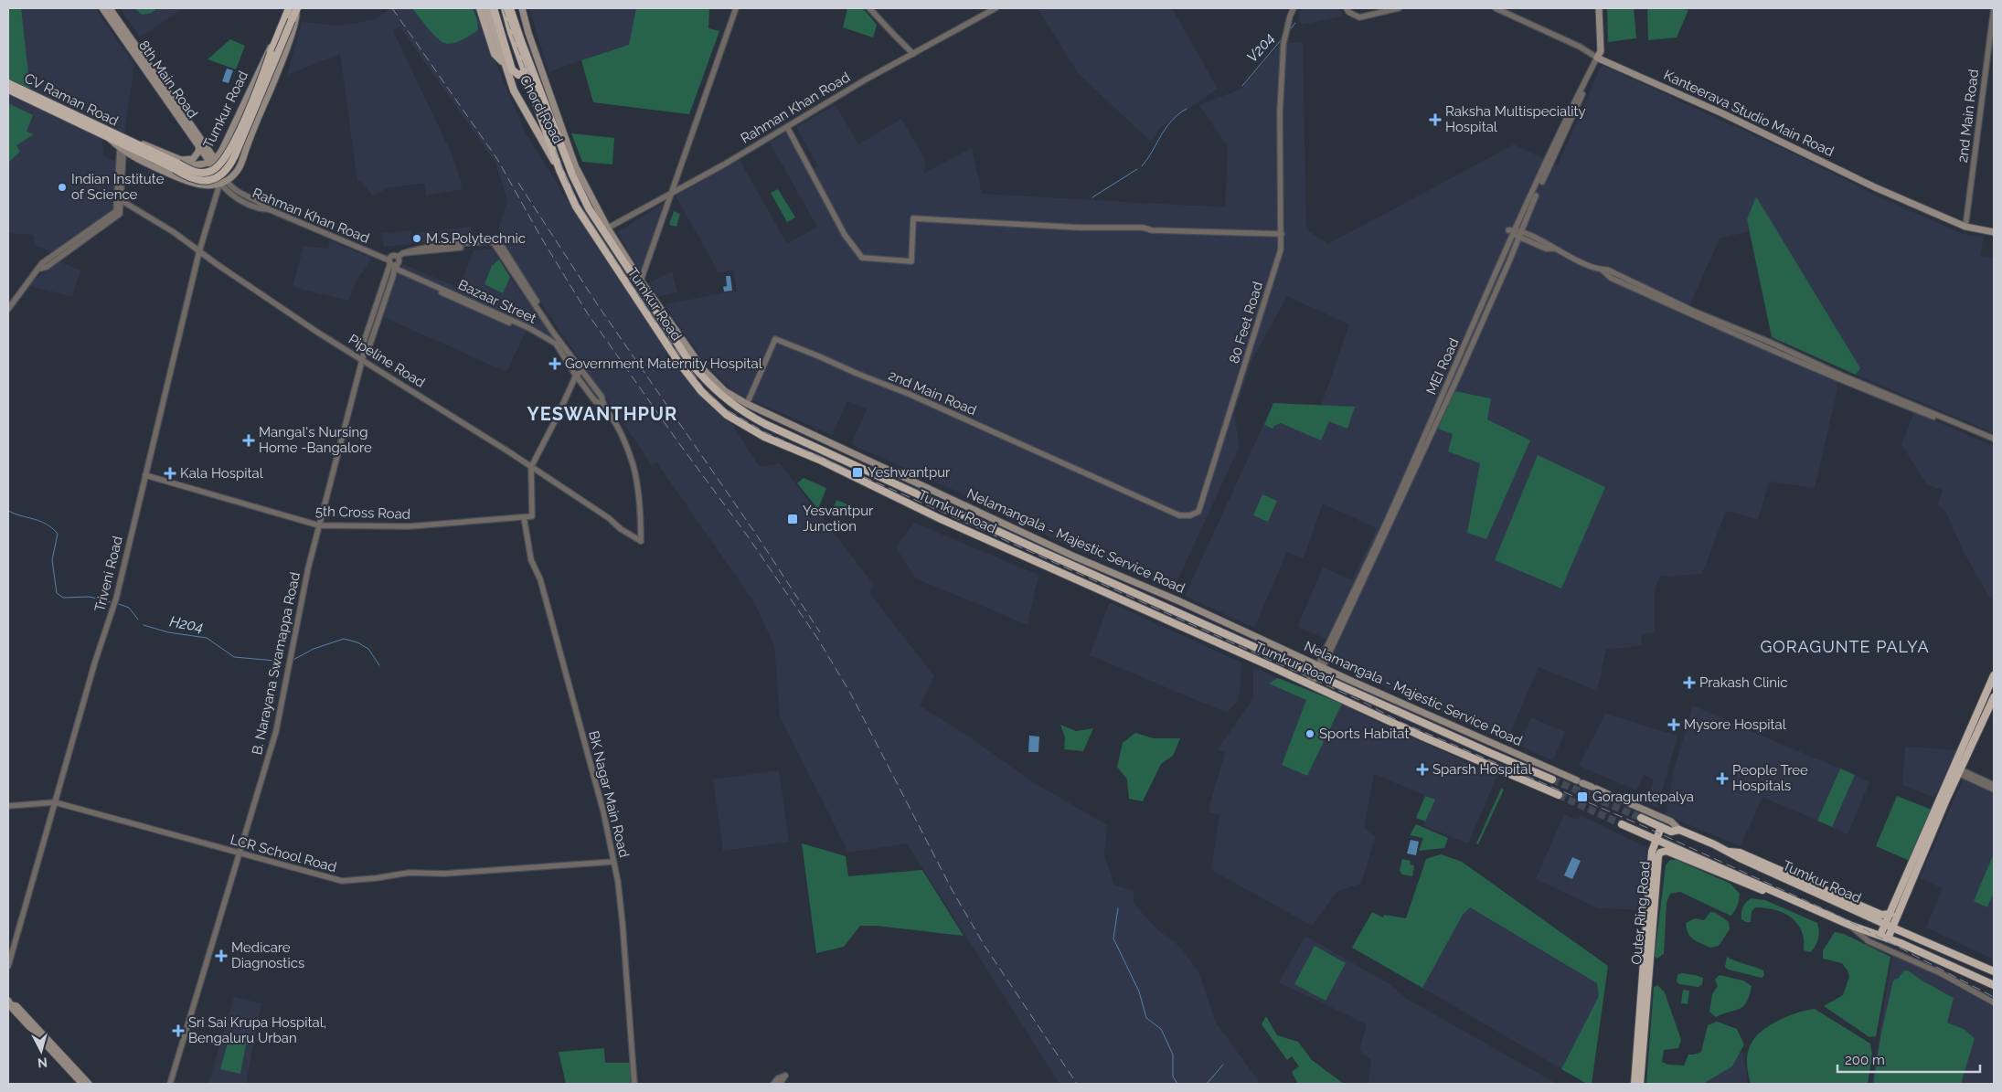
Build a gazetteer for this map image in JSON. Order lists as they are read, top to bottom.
{
  "streets": {
    "highway": ["CV Raman Road", "Tumkur Road", "Outer Ring Road"],
    "main road": [
      "8th Main Road",
      "Chord Road",
      "Kanteerava Studio Main Road",
      "Nelamangala - Majestic Service Road"
    ],
    "street": [
      "Rahman Khan Road",
      "2nd Main Road",
      "Bazaar Street",
      "80 Feet Road",
      "Pipeline Road",
      "MEI Road",
      "5th Cross Road",
      "Triveni Road",
      "B. Narayana Swamappa Road",
      "BK Nagar Main Road",
      "LCR School Road"
    ]
  },
  "crossings": [
    ["8th Main Road", "Rahman Khan Road"],
    ["8th Main Road", "Tumkur Road"],
    ["8th Main Road", "Triveni Road"],
    ["Rahman Khan Road", "Tumkur Road"],
    ["Rahman Khan Road", "Bazaar Street"],
    ["Rahman Khan Road", "Nelamangala - Majestic Service Road"],
    ["Rahman Khan Road", "Triveni Road"],
    ["Rahman Khan Road", "B. Narayana Swamappa Road"],
    ["Tumkur Road", "Chord Road"],
    ["Tumkur Road", "MEI Road"],
    ["Tumkur Road", "Nelamangala - Majestic Service Road"],
    ["Tumkur Road", "Outer Ring Road"],
    ["Kanteerava Studio Main Road", "2nd Main Road"],
    ["Kanteerava Studio Main Road", "MEI Road"],
    ["2nd Main Road", "80 Feet Road"],
    ["2nd Main Road", "Nelamangala - Majestic Service Road"],
    ["Bazaar Street", "Pipeline Road"],
    ["Bazaar Street", "B. Narayana Swamappa Road"],
    ["Pipeline Road", "5th Cross Road"],
    ["Pipeline Road", "Triveni Road"],
    ["Pipeline Road", "B. Narayana Swamappa Road"],
    ["MEI Road", "Nelamangala - Majestic Service Road"],
    ["5th Cross Road", "Triveni Road"],
    ["5th Cross Road", "B. Narayana Swamappa Road"],
    ["5th Cross Road", "BK Nagar Main Road"],
    ["Triveni Road", "LCR School Road"],
    ["B. Narayana Swamappa Road", "LCR School Road"],
    ["BK Nagar Main Road", "LCR School Road"]
  ],
  "districts": ["YESWANTHPUR", "GORAGUNTE PALYA"],
  "water": ["V204", "H204"],
  "places": {
    "health": [
      "Raksha Multispeciality Hospital",
      "Government Maternity Hospital",
      "Mangal's Nursing Home -Bangalore",
      "Kala Hospital",
      "Prakash Clinic",
      "Mysore Hospital",
      "Sparsh Hospital",
      "People Tree Hospitals",
      "Medicare Diagnostics",
      "Sri Sai Krupa Hospital, Bengaluru Urban"
    ],
    "other": ["Indian Institute of Science", "M.S.Polytechnic", "Sports Habitat"],
    "transit": ["Yeshwantpur", "Yesvantpur Junction", "Goraguntepalya"]
  },
  "scale_bar": "200 m",
  "north": "bottom"
}
